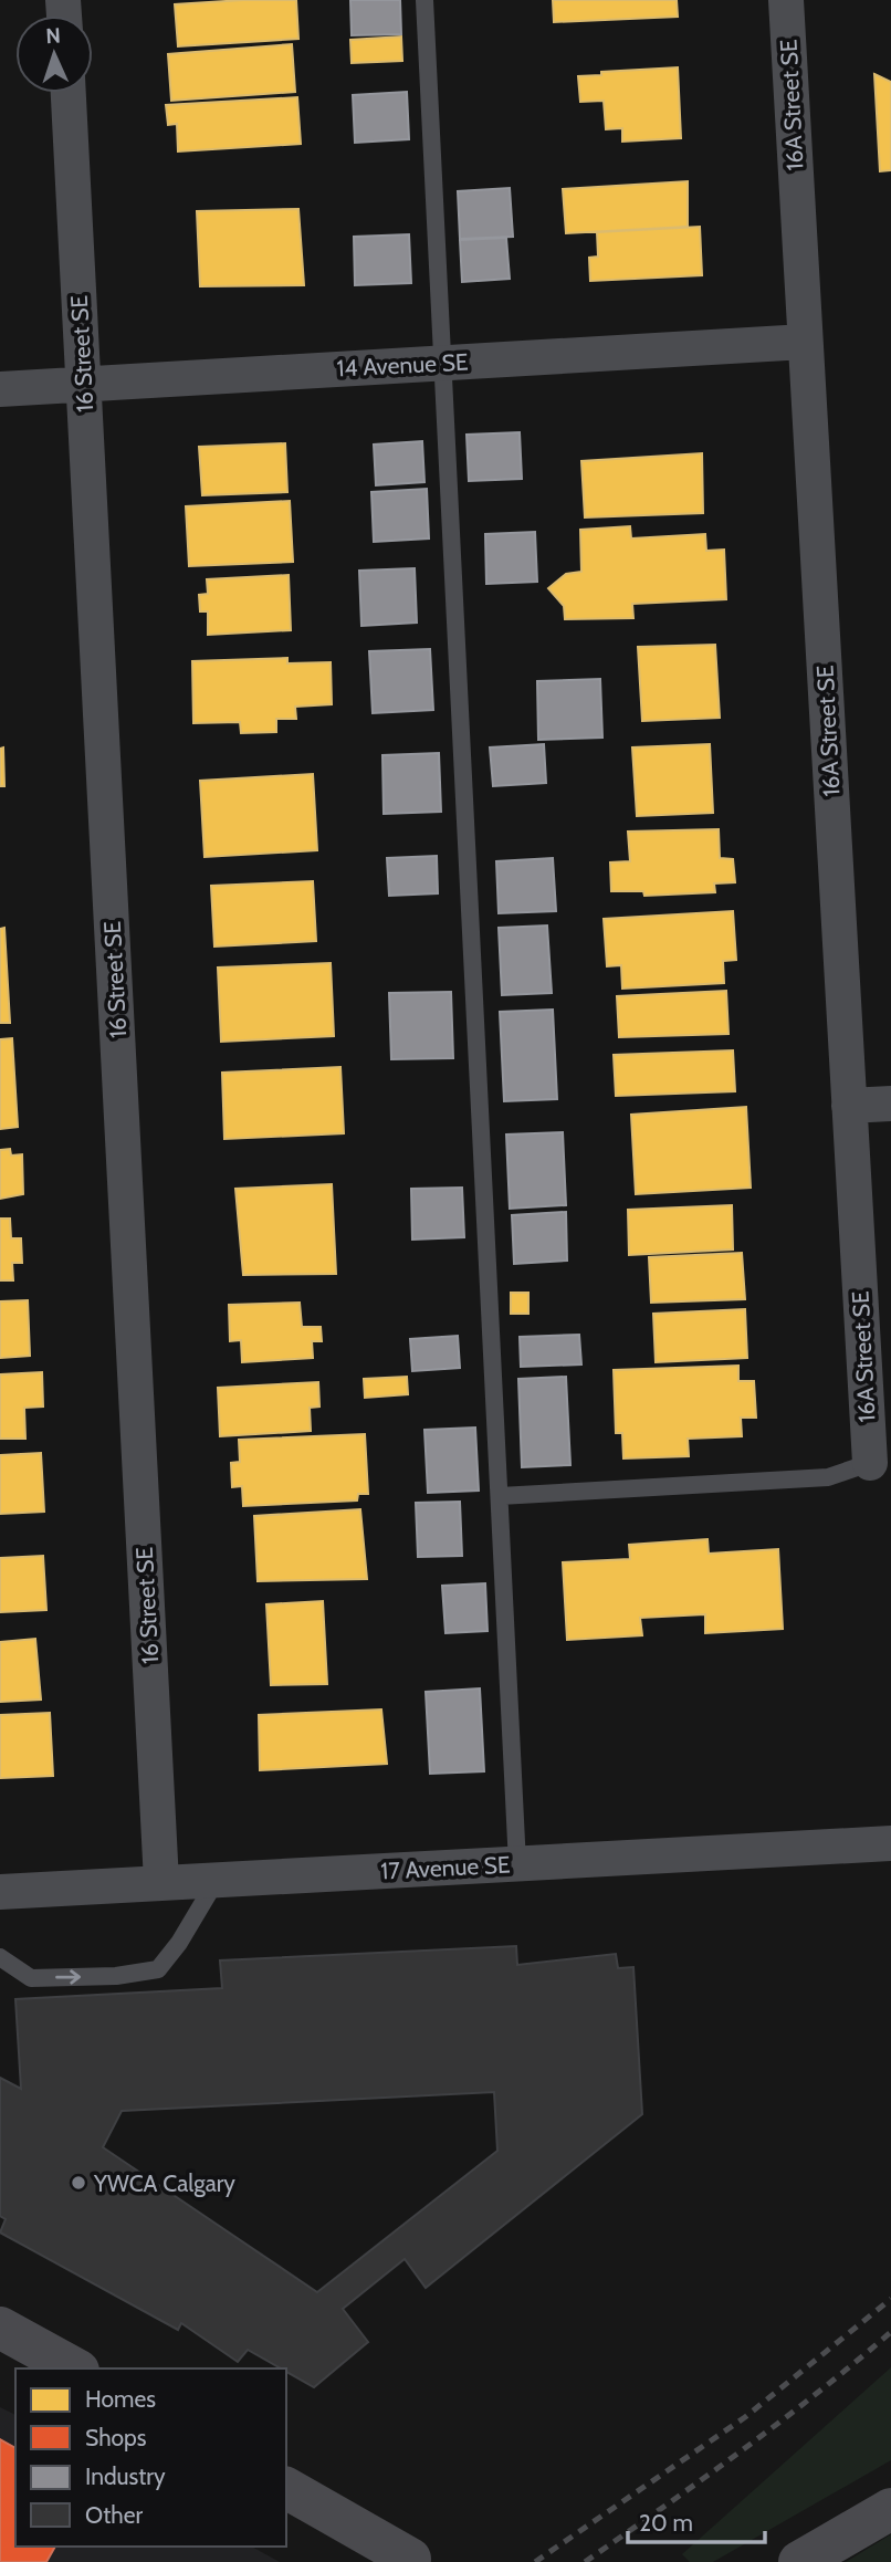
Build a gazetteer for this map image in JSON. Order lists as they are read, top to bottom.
{
  "streets": {
    "street": [
      "16A Street SE",
      "16 Street SE",
      "14 Avenue SE",
      "17 Avenue SE"
    ]
  },
  "crossings": [
    ["16A Street SE", "14 Avenue SE"],
    ["16 Street SE", "14 Avenue SE"],
    ["16 Street SE", "17 Avenue SE"]
  ],
  "places": ["YWCA Calgary"],
  "legend": [
    "Homes",
    "Shops",
    "Industry",
    "Other"
  ],
  "scale_bar": "20 m",
  "north": "top"
}
